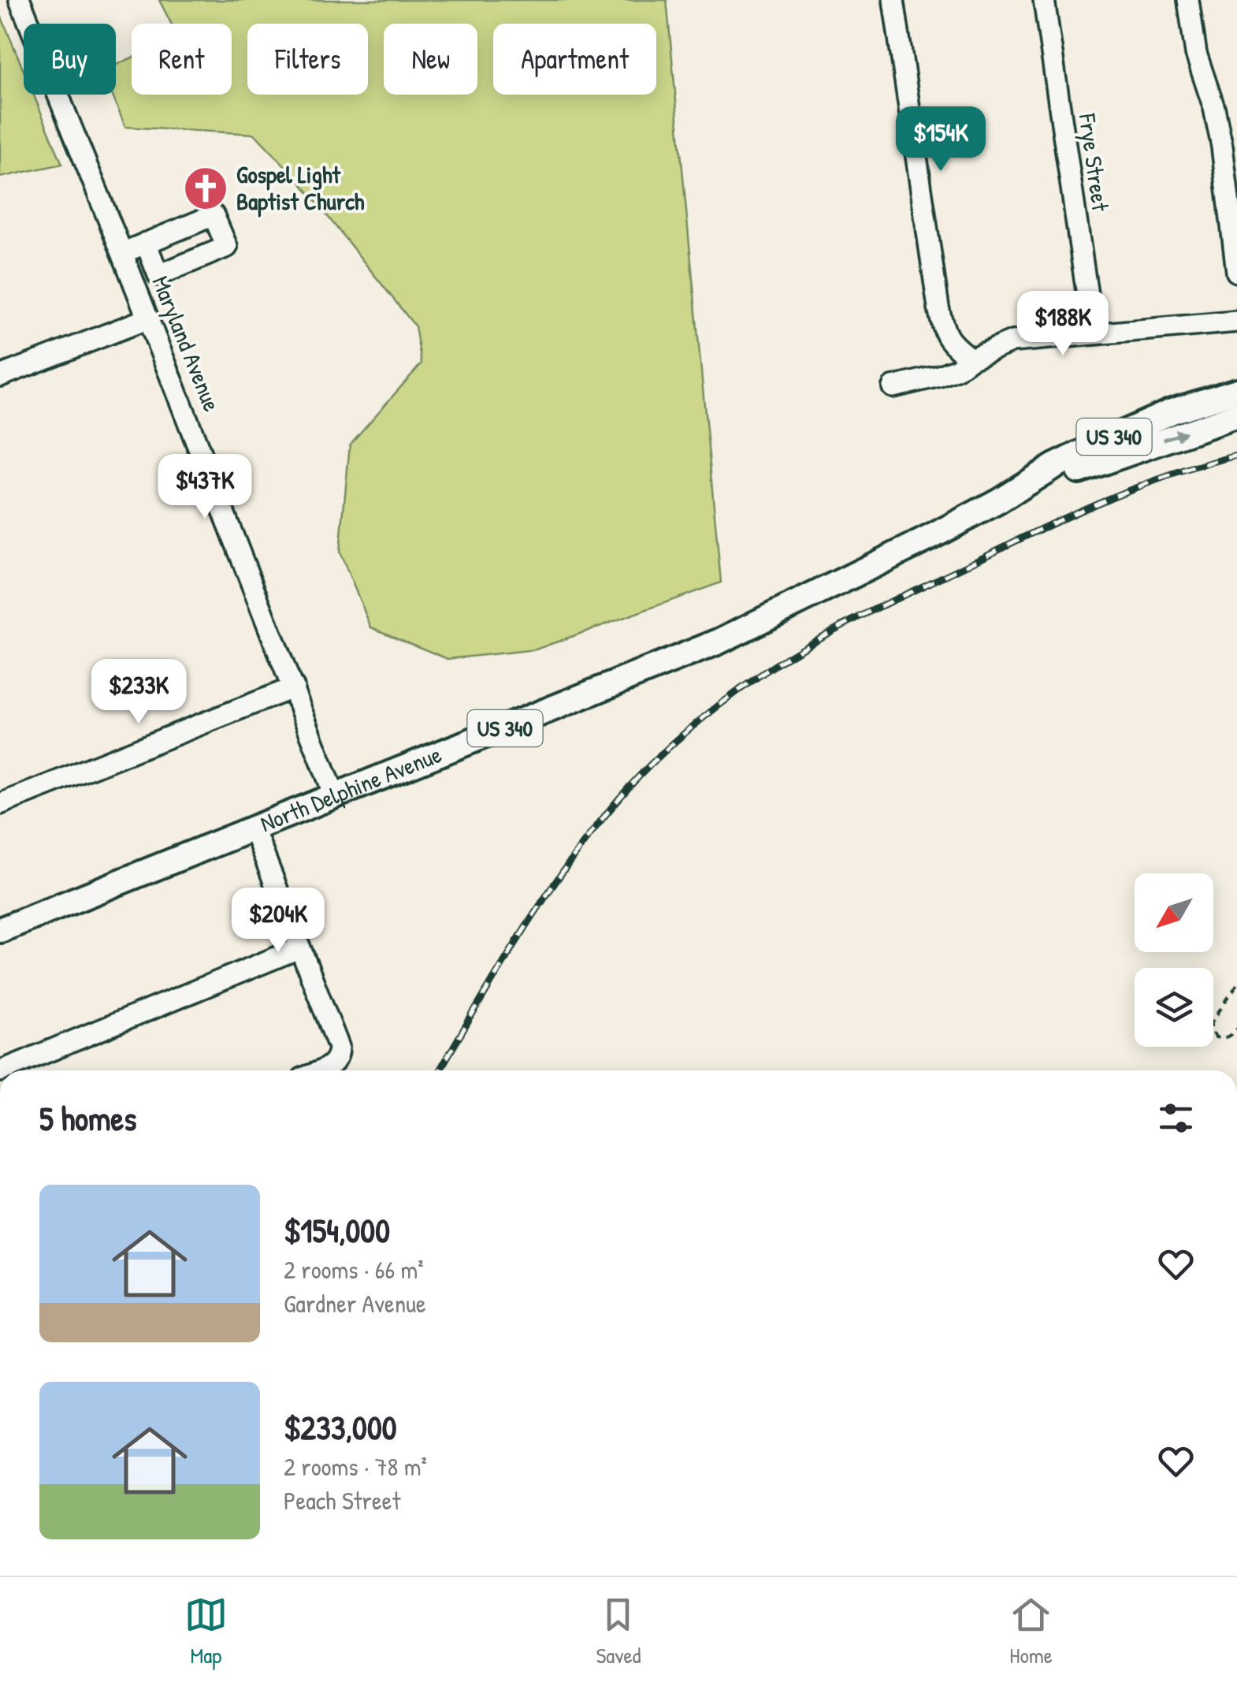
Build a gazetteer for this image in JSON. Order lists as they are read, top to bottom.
{
  "streets": {
    "main road": ["US 340", "North Delphine Avenue"],
    "street": ["Frye Street", "Maryland Avenue"]
  },
  "crossings": [
    ["Maryland Avenue", "North Delphine Avenue"]
  ],
  "places": {
    "church": ["Gospel Light Baptist Church"]
  },
  "north": "bottom left",
  "page": {
    "chip": [
      "Buy",
      "Rent",
      "Filters",
      "New",
      "Apartment"
    ],
    "price": [
      "$154K",
      "$188K",
      "$437K",
      "$233K",
      "$204K"
    ],
    "heading": "5 homes",
    "list": [
      {
        "name": "$154,000",
        "note": "2 rooms · 66 m² · Gardner Avenue"
      },
      {
        "name": "$233,000",
        "note": "2 rooms · 78 m² · Peach Street"
      }
    ],
    "tabs": ["Map", "Saved", "Home"]
  }
}
